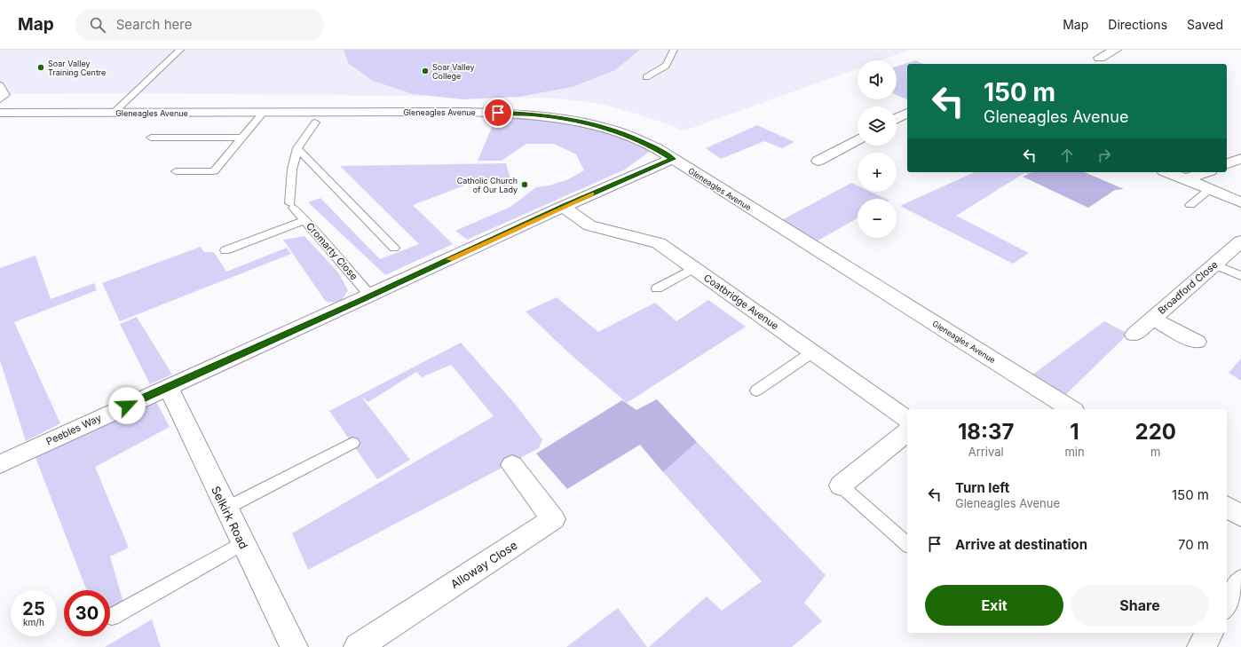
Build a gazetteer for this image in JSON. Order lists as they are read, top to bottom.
{
  "streets": {
    "street": [
      "Gleneagles Avenue",
      "Broadford Close",
      "Coatbridge Avenue",
      "Peebles Way",
      "Selkirk Road",
      "Alloway Close"
    ],
    "lane": ["Cromarty Close"]
  },
  "crossings": [
    ["Gleneagles Avenue", "Peebles Way"],
    ["Cromarty Close", "Peebles Way"],
    ["Coatbridge Avenue", "Peebles Way"],
    ["Peebles Way", "Selkirk Road"]
  ],
  "places": ["Soar Valley Training Centre", "Soar Valley College", "Catholic Church of Our Lady"],
  "page": {
    "header": "Map",
    "search": "Search here",
    "nav": ["Map", "Directions", "Saved"],
    "map_buttons": ["+", "−"],
    "turn": ["150 m", "Gleneagles Avenue"],
    "eta": [
      "18:37",
      "Arrival",
      "1",
      "min",
      "220",
      "m"
    ],
    "list": [
      {
        "name": "Turn left",
        "note": "Gleneagles Avenue",
        "value": "150 m"
      },
      {
        "name": "Arrive at destination",
        "value": "70 m"
      }
    ],
    "buttons": ["Exit", "Share"],
    "speed": "25 km/h",
    "limit": "30"
  }
}
